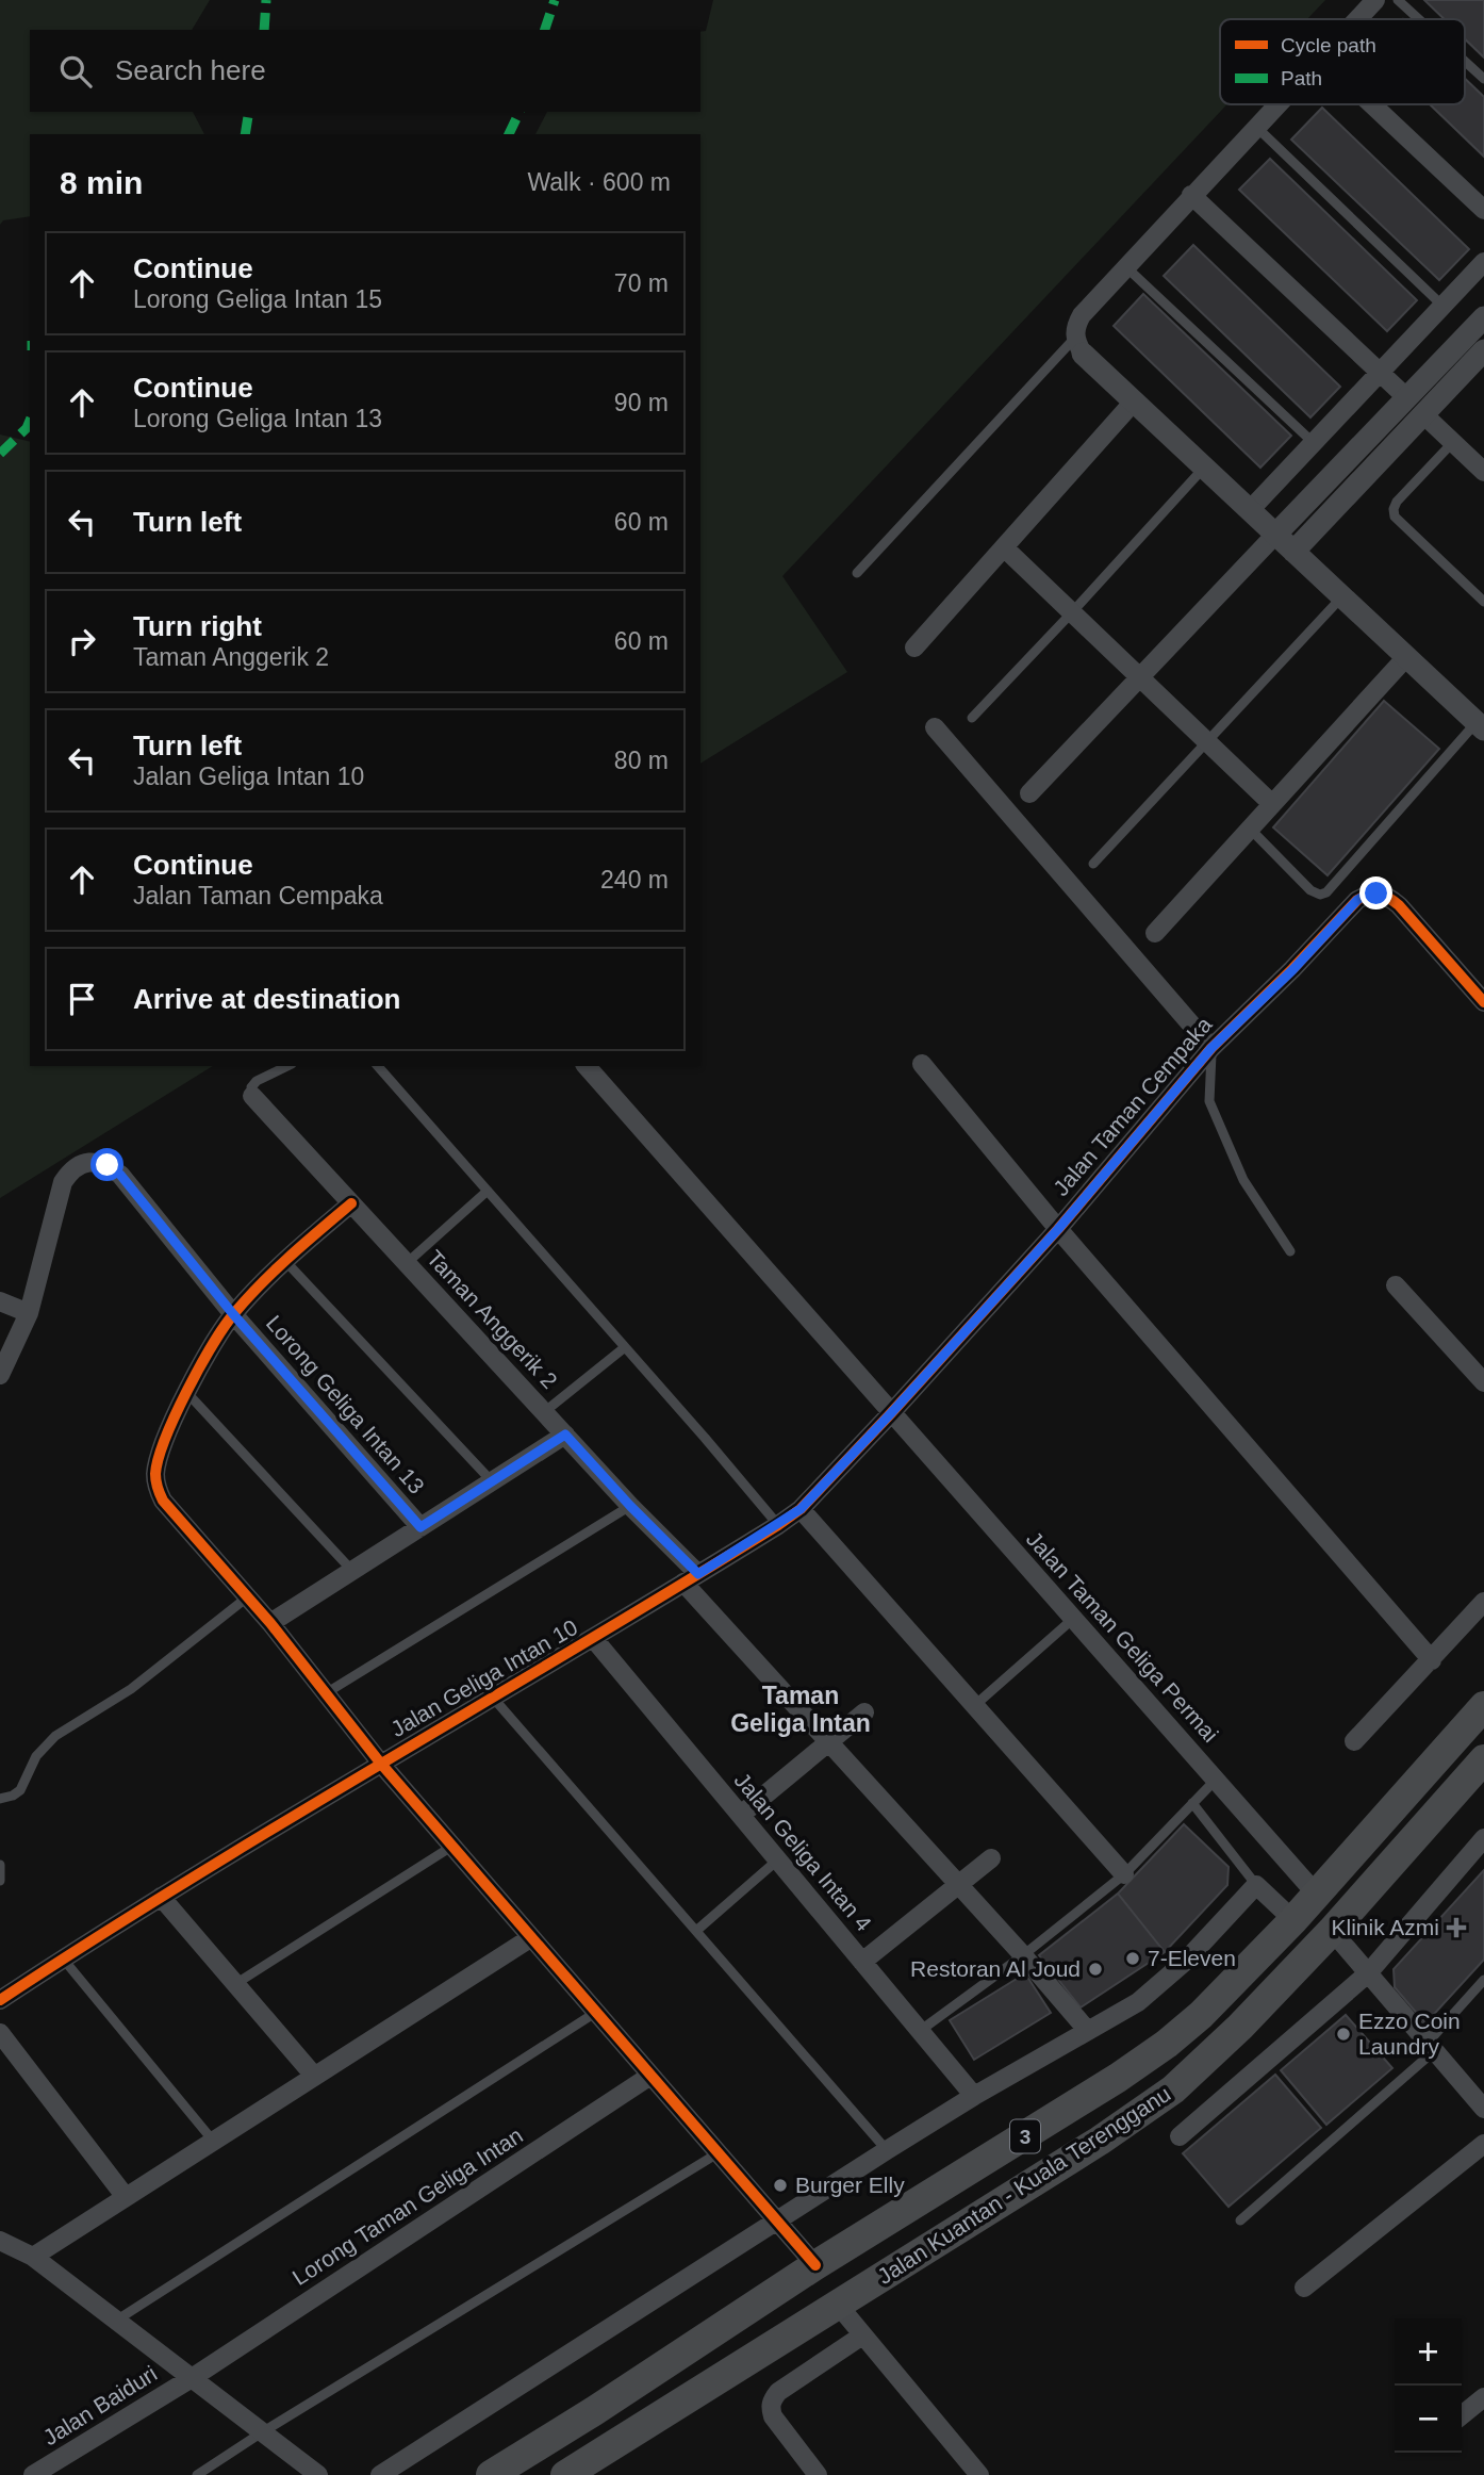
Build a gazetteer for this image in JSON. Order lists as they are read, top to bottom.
{
  "streets": {
    "highway": ["3", "Jalan Kuantan - Kuala Terengganu"],
    "street": [
      "Jalan Taman Cempaka",
      "Taman Anggerik 2",
      "Lorong Geliga Intan 13",
      "Jalan Taman Geliga Permai",
      "Jalan Geliga Intan 10",
      "Jalan Geliga Intan 4",
      "Lorong Taman Geliga Intan",
      "Jalan Baiduri"
    ]
  },
  "crossings": [
    ["Jalan Taman Cempaka", "Jalan Taman Geliga Permai"],
    ["Jalan Taman Cempaka", "Jalan Geliga Intan 10"],
    ["Taman Anggerik 2", "Jalan Geliga Intan 10"],
    ["Jalan Taman Geliga Permai", "Jalan Geliga Intan 10"],
    ["Jalan Taman Geliga Permai", "Jalan Kuantan - Kuala Terengganu"],
    ["Jalan Geliga Intan 10", "Jalan Geliga Intan 4"],
    ["Lorong Taman Geliga Intan", "Jalan Baiduri"]
  ],
  "districts": ["Taman Geliga Intan"],
  "places": {
    "health": ["Klinik Azmi"],
    "other": [
      "7-Eleven",
      "Restoran Al Joud",
      "Ezzo Coin Laundry",
      "Burger Elly"
    ]
  },
  "legend": ["Cycle path", "Path"],
  "page": {
    "search": "Search here",
    "heading": ["8 min", "Walk · 600 m"],
    "list": [
      ["Continue", "Lorong Geliga Intan 15", "70 m"],
      ["Continue", "Lorong Geliga Intan 13", "90 m"],
      ["Turn left", "60 m"],
      ["Turn right", "Taman Anggerik 2", "60 m"],
      ["Turn left", "Jalan Geliga Intan 10", "80 m"],
      ["Continue", "Jalan Taman Cempaka", "240 m"],
      "Arrive at destination"
    ],
    "map_buttons": ["+", "−"]
  }
}
